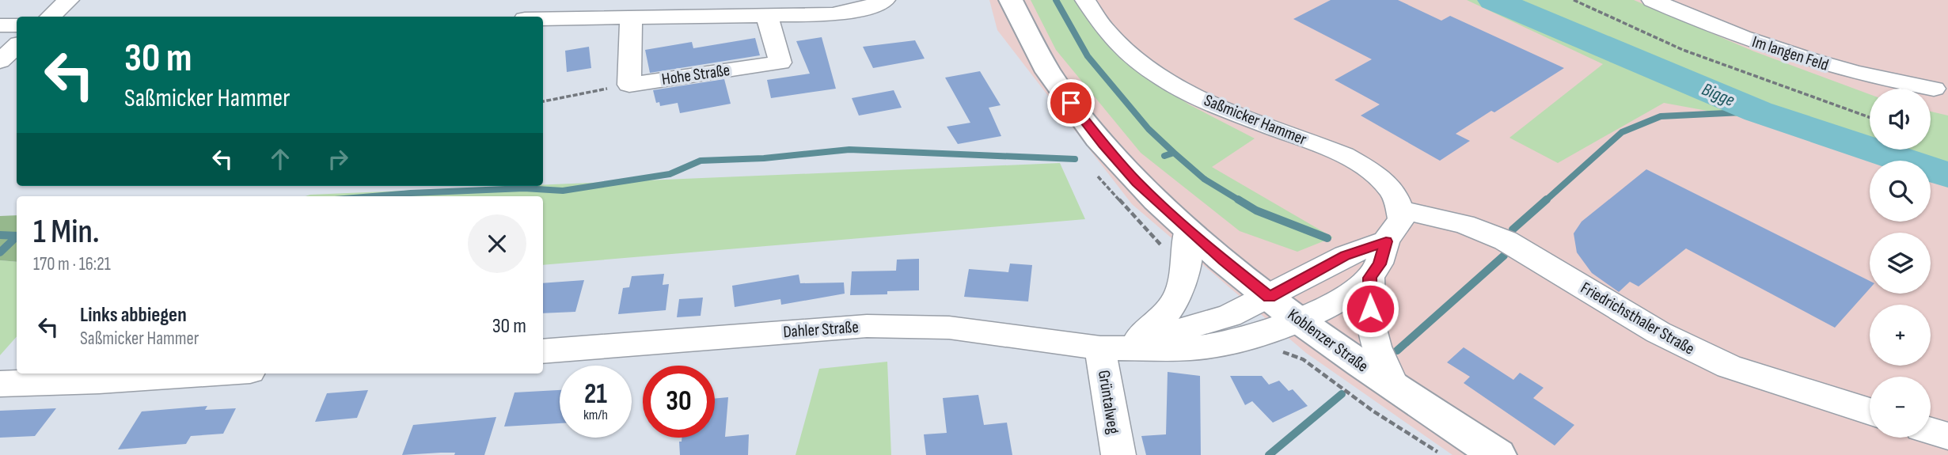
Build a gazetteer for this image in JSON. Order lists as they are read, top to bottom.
{
  "streets": {
    "main road": ["Koblenzer Straße"],
    "street": [
      "Im langen Feld",
      "Hohe Straße",
      "Saßmicker Hammer",
      "Friedrichsthaler Straße",
      "Dahler Straße",
      "Grüntalweg"
    ]
  },
  "crossings": [
    ["Saßmicker Hammer", "Friedrichsthaler Straße"],
    ["Dahler Straße", "Koblenzer Straße"],
    ["Dahler Straße", "Grüntalweg"]
  ],
  "water": ["Bigge"],
  "page": {
    "turn": ["30 m", "Saßmicker Hammer"],
    "map_buttons": ["+", "−"],
    "heading": ["1 Min.", "170 m · 16:21"],
    "list": [
      {
        "name": "Links abbiegen",
        "note": "Saßmicker Hammer",
        "value": "30 m"
      }
    ],
    "speed": "21 km/h",
    "limit": "30"
  }
}
